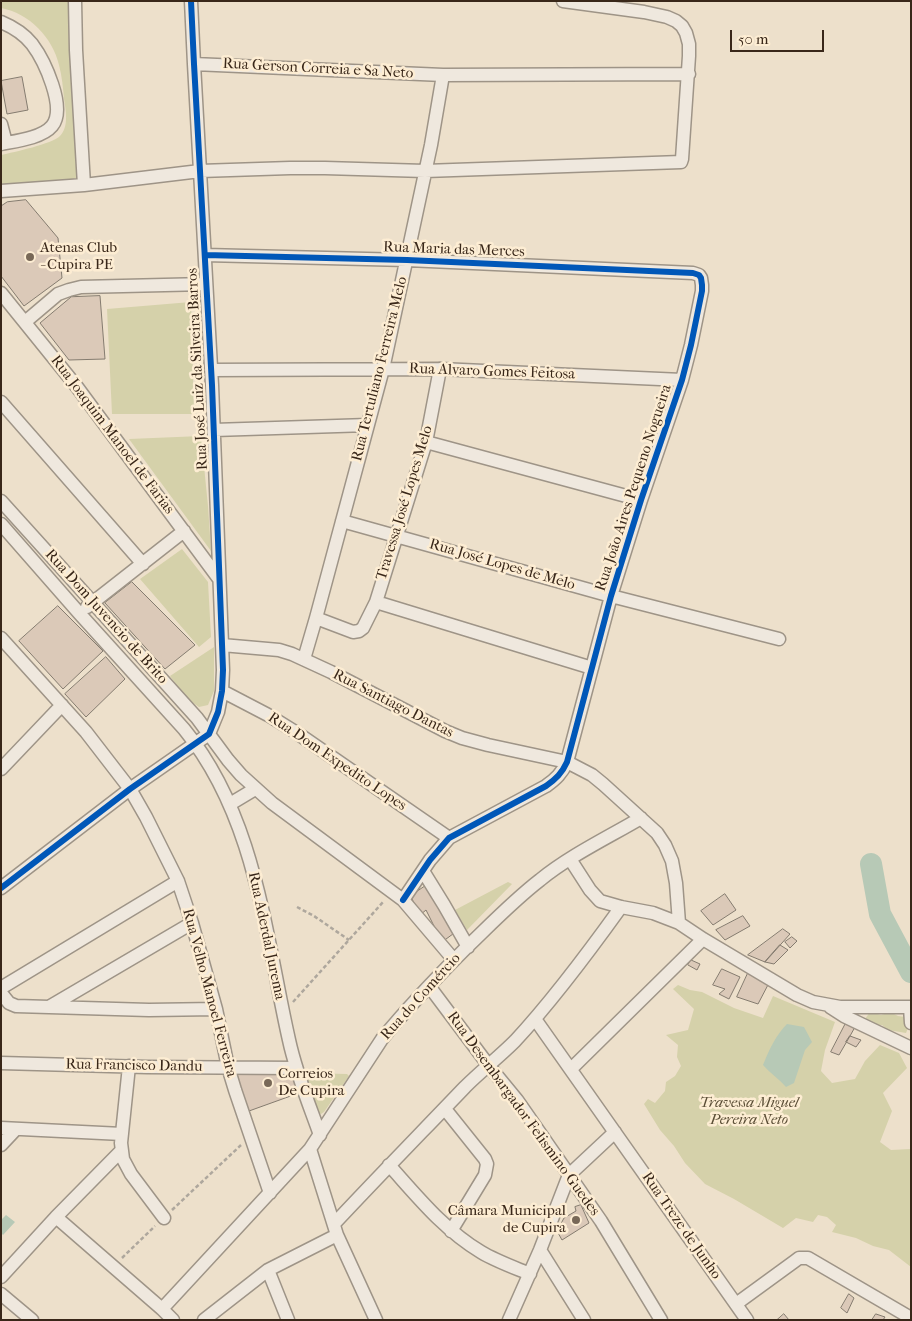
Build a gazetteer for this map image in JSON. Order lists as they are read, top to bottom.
{
  "streets": {
    "street": [
      "Rua Gerson Correia e Sa Neto",
      "Rua Maria das Merces",
      "Rua José Luiz da Silveira Barros",
      "Rua Tertuliano Ferreira Melo",
      "Rua Alvaro Gomes Feitosa",
      "Rua Joaquim Manoel de Farias",
      "Rua João Aires Pequeno Nogueira",
      "Travessa José Lopes Melo",
      "Rua José Lopes de Melo",
      "Rua Dom Juvencio de Brito",
      "Rua Santiago Dantas",
      "Rua Dom Expedito Lopes",
      "Rua Aderdal Jurema",
      "Rua Velho Manoel Ferreira",
      "Rua do Comércio",
      "Rua Francisco Dandu",
      "Rua Desembargador Felismino Guedes",
      "Rua Treze de Junho"
    ]
  },
  "crossings": [
    ["Rua Gerson Correia e Sa Neto", "Rua José Luiz da Silveira Barros"],
    ["Rua Gerson Correia e Sa Neto", "Rua Tertuliano Ferreira Melo"],
    ["Rua Maria das Merces", "Rua José Luiz da Silveira Barros"],
    ["Rua Maria das Merces", "Rua Tertuliano Ferreira Melo"],
    ["Rua Maria das Merces", "Rua João Aires Pequeno Nogueira"],
    ["Rua José Luiz da Silveira Barros", "Rua Alvaro Gomes Feitosa"],
    ["Rua José Luiz da Silveira Barros", "Rua Joaquim Manoel de Farias"],
    ["Rua José Luiz da Silveira Barros", "Rua Dom Juvencio de Brito"],
    ["Rua José Luiz da Silveira Barros", "Rua Santiago Dantas"],
    ["Rua José Luiz da Silveira Barros", "Rua Dom Expedito Lopes"],
    ["Rua Tertuliano Ferreira Melo", "Rua Alvaro Gomes Feitosa"],
    ["Rua Tertuliano Ferreira Melo", "Travessa José Lopes Melo"],
    ["Rua Tertuliano Ferreira Melo", "Rua José Lopes de Melo"],
    ["Rua Tertuliano Ferreira Melo", "Rua Santiago Dantas"],
    ["Rua Alvaro Gomes Feitosa", "Rua João Aires Pequeno Nogueira"],
    ["Rua Alvaro Gomes Feitosa", "Travessa José Lopes Melo"],
    ["Rua João Aires Pequeno Nogueira", "Rua José Lopes de Melo"],
    ["Rua João Aires Pequeno Nogueira", "Rua Santiago Dantas"],
    ["Travessa José Lopes Melo", "Rua José Lopes de Melo"],
    ["Rua Dom Juvencio de Brito", "Rua Aderdal Jurema"],
    ["Rua Dom Juvencio de Brito", "Rua do Comércio"],
    ["Rua Santiago Dantas", "Rua do Comércio"],
    ["Rua Aderdal Jurema", "Rua do Comércio"],
    ["Rua Aderdal Jurema", "Rua Francisco Dandu"],
    ["Rua Velho Manoel Ferreira", "Rua do Comércio"],
    ["Rua Velho Manoel Ferreira", "Rua Francisco Dandu"],
    ["Rua do Comércio", "Rua Desembargador Felismino Guedes"]
  ],
  "parks": ["Travessa Miguel Pereira Neto"],
  "places": ["Atenas Club - Cupira PE", "Correios De Cupira", "Câmara Municipal de Cupira"],
  "scale_bar": "50 m"
}
